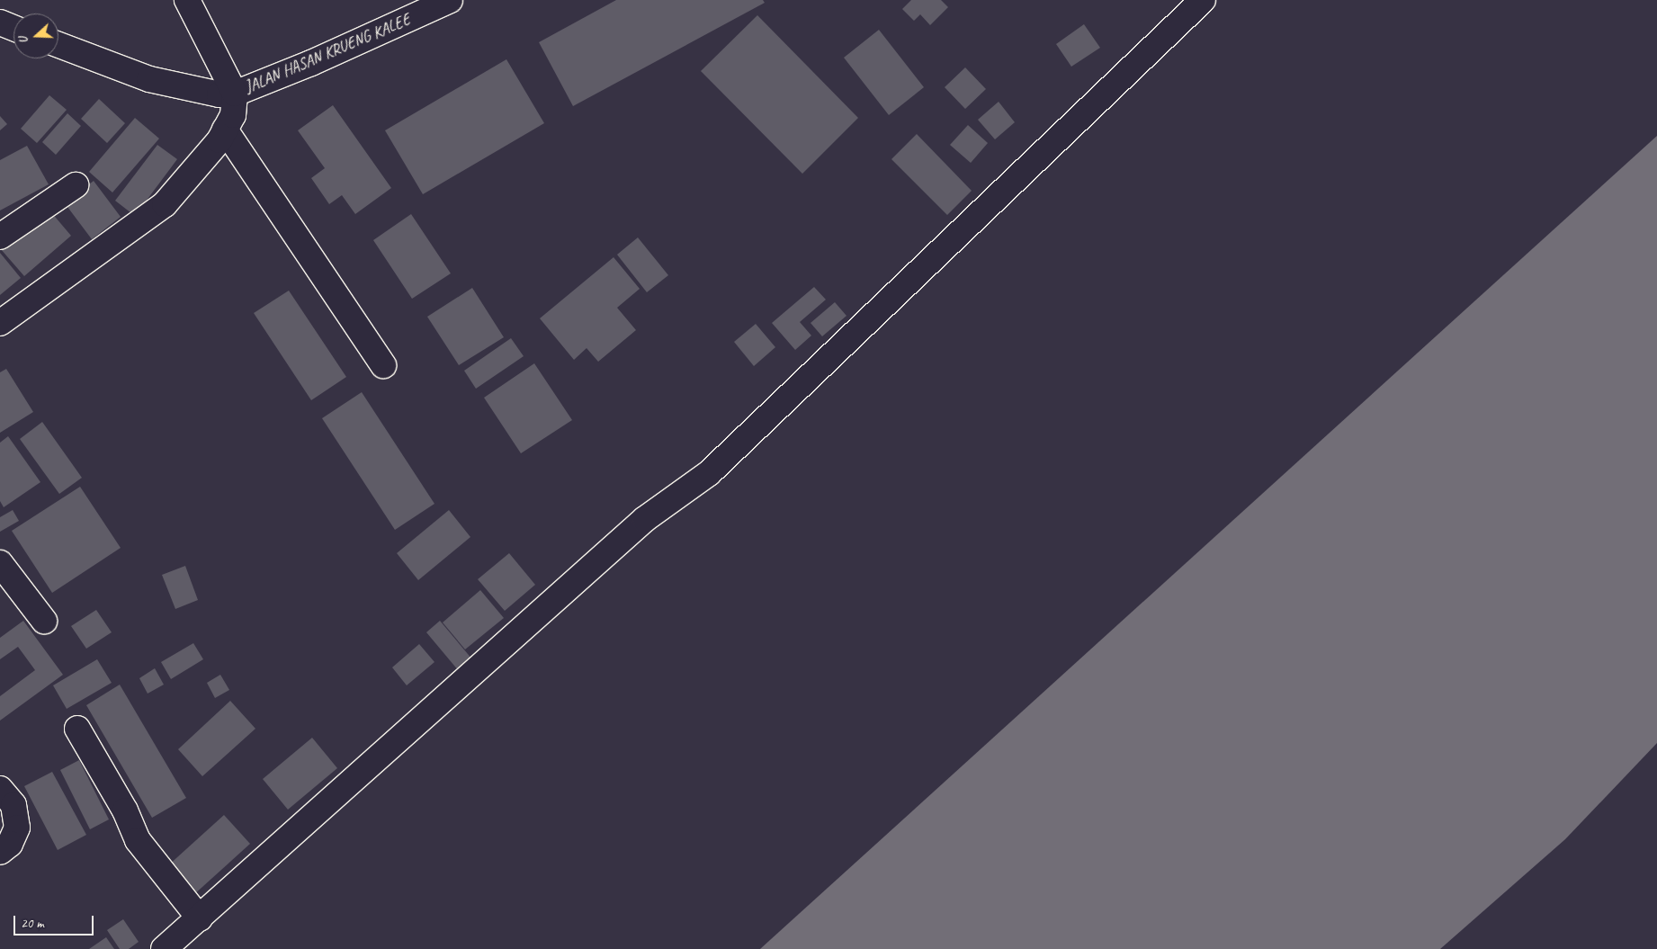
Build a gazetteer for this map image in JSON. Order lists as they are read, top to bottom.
{
  "streets": {
    "street": ["JALAN HASAN KRUENG KALEE"]
  },
  "scale_bar": "20 m",
  "north": "left"
}
